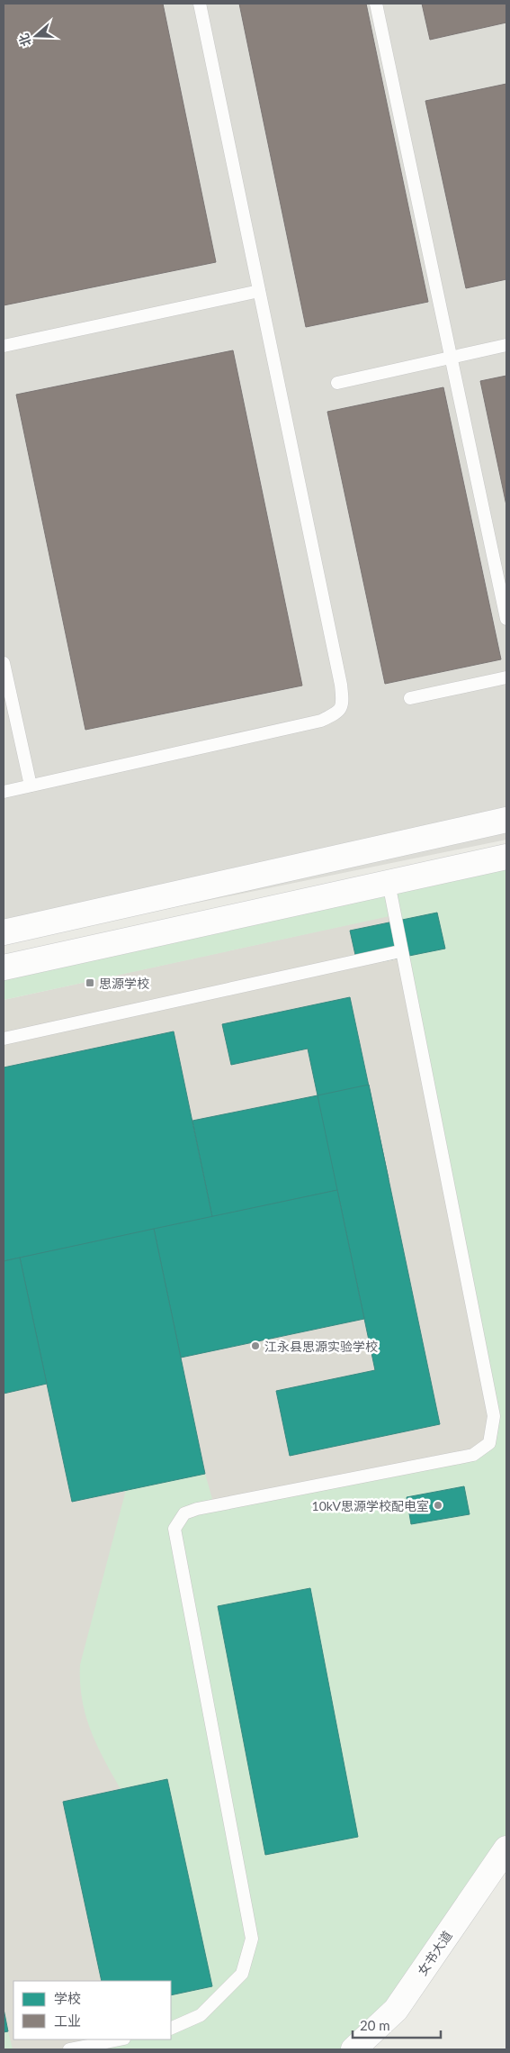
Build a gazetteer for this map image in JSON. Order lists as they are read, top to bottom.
{
  "streets": {
    "main road": ["女书大道"]
  },
  "places": {
    "transit": ["思源学校"],
    "other": ["江永县思源实验学校", "10kV思源学校配电室"]
  },
  "legend": ["学校", "工业"],
  "scale_bar": "20 m",
  "north": "left"
}
